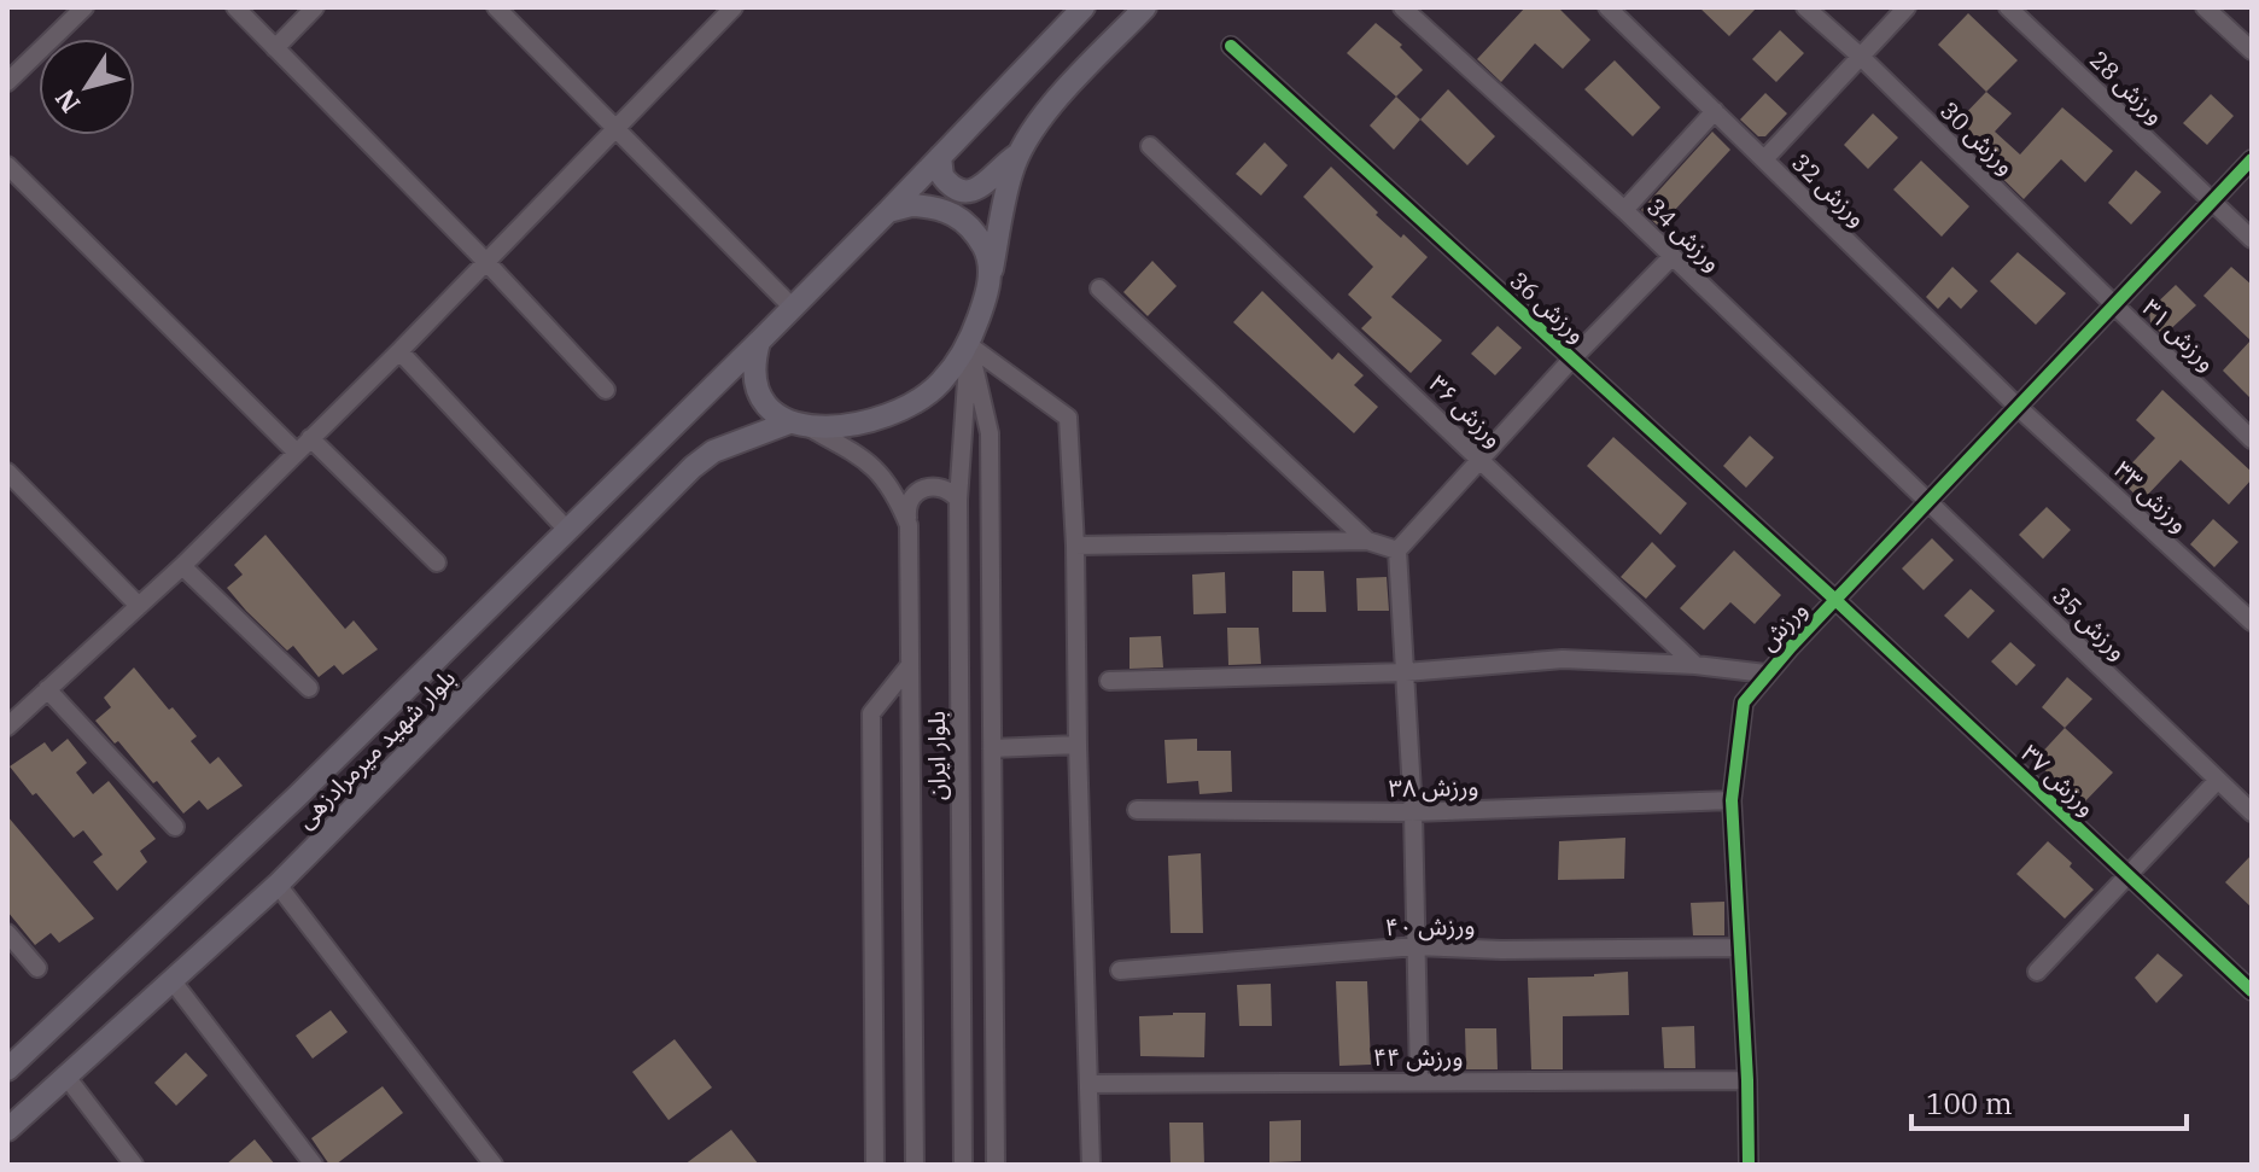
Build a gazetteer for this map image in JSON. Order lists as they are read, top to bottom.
{
  "streets": {
    "main road": ["بلوار شهید میرمرادزهی"],
    "street": [
      "ورزش 28",
      "ورزش 30",
      "ورزش 32",
      "ورزش 34",
      "ورزش 36",
      "ورزش ۳۱",
      "ورزش ۳۶",
      "ورزش ۳۳",
      "ورزش 35",
      "ورزش",
      "بلوار ایران",
      "ورزش ۳۷",
      "ورزش ۳۸",
      "ورزش ۴۰",
      "ورزش ۴۴"
    ]
  },
  "crossings": [
    ["ورزش 28", "ورزش"],
    ["ورزش 30", "ورزش ۳۱"],
    ["ورزش 30", "ورزش"],
    ["ورزش 32", "ورزش ۳۳"],
    ["ورزش 32", "ورزش"],
    ["ورزش 34", "ورزش 35"],
    ["ورزش 34", "ورزش"],
    ["ورزش 36", "ورزش"],
    ["ورزش 36", "ورزش ۳۷"],
    ["ورزش ۳۱", "ورزش"],
    ["ورزش ۳۳", "ورزش"],
    ["ورزش 35", "ورزش"],
    ["ورزش", "ورزش ۳۷"],
    ["ورزش", "ورزش ۳۸"],
    ["ورزش", "ورزش ۴۰"],
    ["ورزش", "ورزش ۴۴"],
    ["بلوار شهید میرمرادزهی", "بلوار ایران"]
  ],
  "scale_bar": "100 m",
  "north": "bottom left"
}
